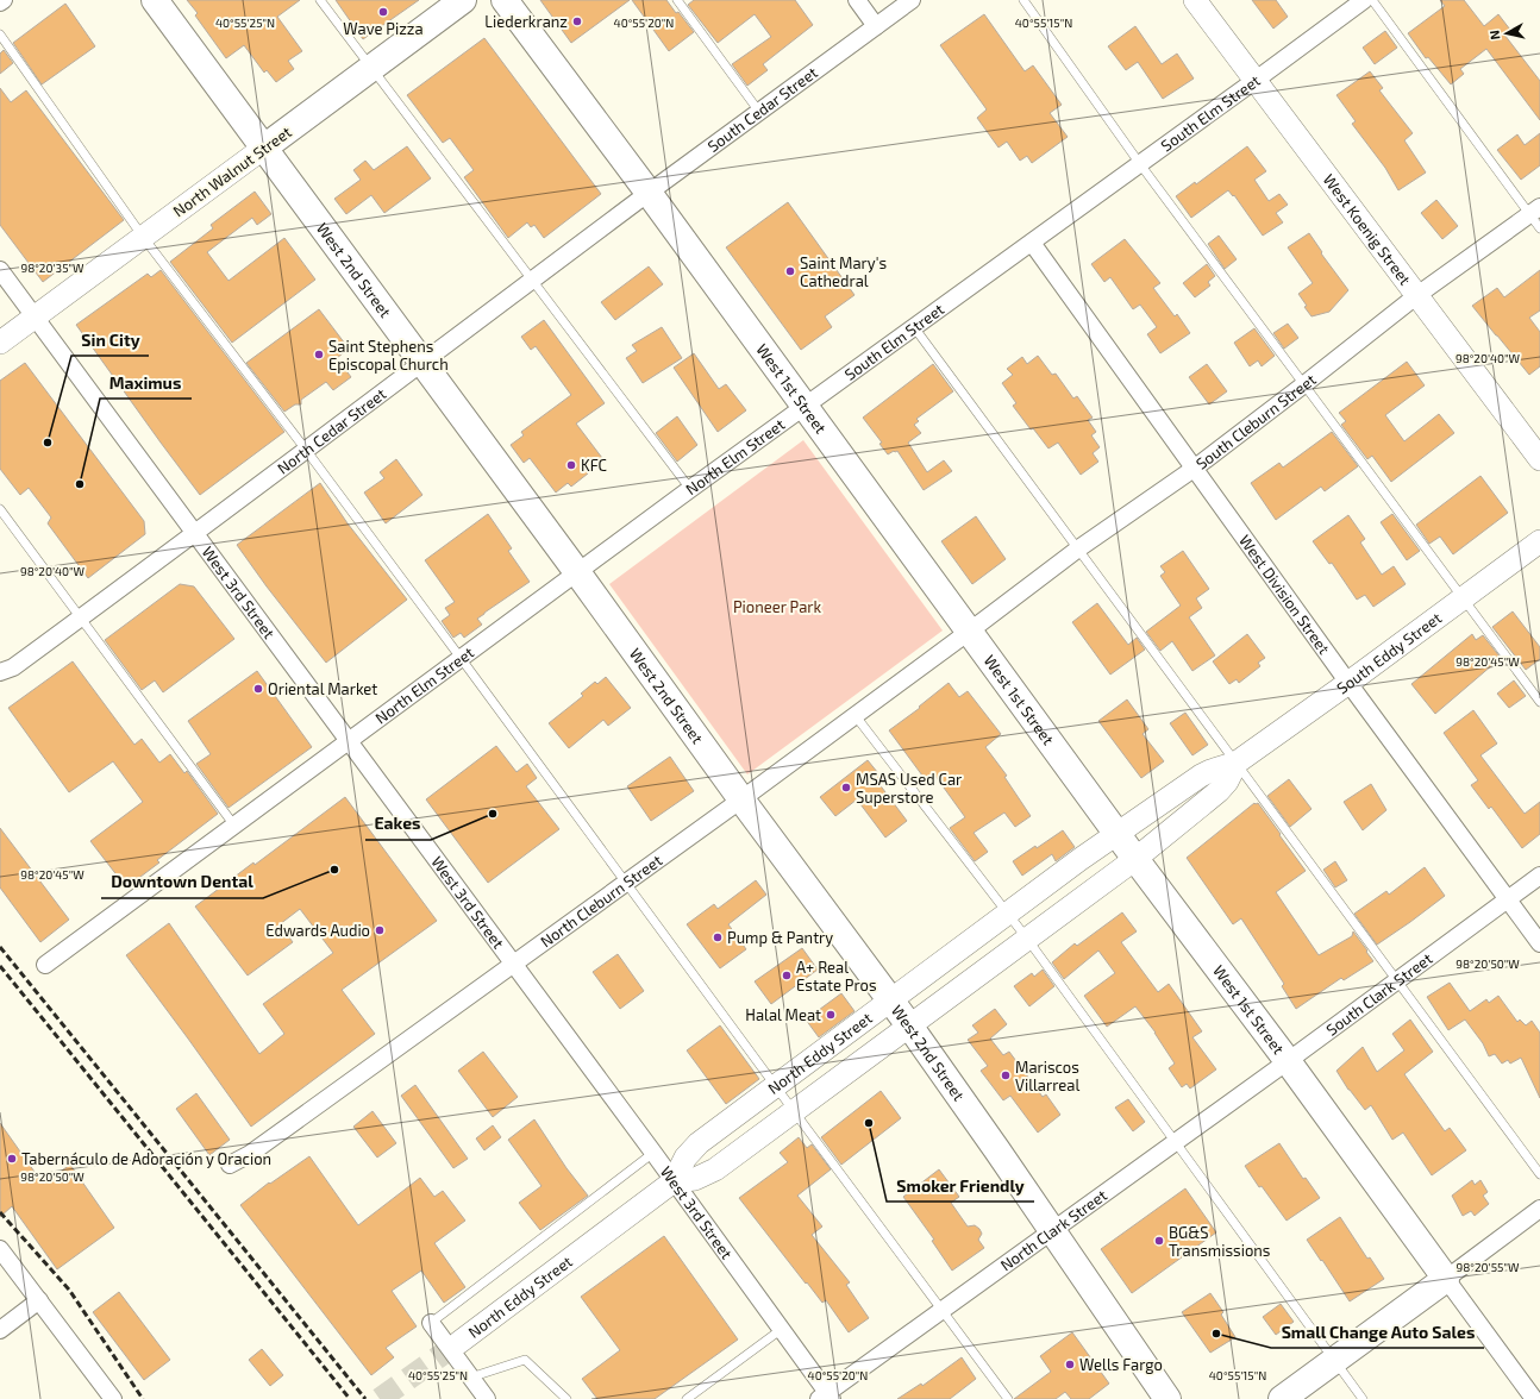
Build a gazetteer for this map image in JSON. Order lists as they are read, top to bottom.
{
  "streets": {
    "main road": [
      "North Walnut Street",
      "West Koenig Street",
      "West 2nd Street",
      "West 1st Street",
      "South Eddy Street",
      "North Eddy Street"
    ],
    "street": [
      "South Cedar Street",
      "South Elm Street",
      "South Cleburn Street",
      "North Cedar Street",
      "North Elm Street",
      "West 3rd Street",
      "West Division Street",
      "North Cleburn Street",
      "South Clark Street",
      "North Clark Street"
    ]
  },
  "crossings": [
    ["South Cedar Street", "West 1st Street"],
    ["South Cedar Street", "North Cedar Street"],
    ["South Elm Street", "West Koenig Street"],
    ["South Elm Street", "West 1st Street"],
    ["South Elm Street", "North Elm Street"],
    ["South Elm Street", "West Division Street"],
    ["North Walnut Street", "West 2nd Street"],
    ["North Walnut Street", "West 3rd Street"],
    ["West Koenig Street", "South Cleburn Street"],
    ["West 2nd Street", "North Cedar Street"],
    ["West 2nd Street", "North Elm Street"],
    ["West 2nd Street", "North Cleburn Street"],
    ["West 2nd Street", "North Eddy Street"],
    ["West 2nd Street", "North Clark Street"],
    ["West 1st Street", "South Cleburn Street"],
    ["West 1st Street", "North Cedar Street"],
    ["West 1st Street", "North Elm Street"],
    ["West 1st Street", "South Eddy Street"],
    ["West 1st Street", "North Cleburn Street"],
    ["West 1st Street", "South Clark Street"],
    ["West 1st Street", "North Eddy Street"],
    ["West 1st Street", "North Clark Street"],
    ["South Cleburn Street", "West Division Street"],
    ["South Cleburn Street", "North Cleburn Street"],
    ["North Cedar Street", "West 3rd Street"],
    ["North Elm Street", "West 3rd Street"],
    ["West 3rd Street", "North Cleburn Street"],
    ["West 3rd Street", "North Eddy Street"],
    ["West 3rd Street", "North Clark Street"],
    ["West Division Street", "South Eddy Street"],
    ["West Division Street", "South Clark Street"],
    ["South Eddy Street", "North Eddy Street"],
    ["South Clark Street", "North Clark Street"]
  ],
  "parks": ["Pioneer Park"],
  "places": [
    "Wave Pizza",
    "Liederkranz",
    "Saint Mary's Cathedral",
    "Saint Stephens Episcopal Church",
    "Sin City",
    "KFC",
    "Maximus",
    "Oriental Market",
    "MSAS Used Car Superstore",
    "Eakes",
    "Downtown Dental",
    "Edwards Audio",
    "Pump & Pantry",
    "A+ Real Estate Pros",
    "Halal Meat",
    "Mariscos Villarreal",
    "Smoker Friendly",
    "Tabernáculo de Adoración y Oracion",
    "BG&S Transmissions",
    "Small Change Auto Sales",
    "Wells Fargo"
  ],
  "north": "left",
  "coordinates": [
    "40°55'25\"N",
    "40°55'20\"N",
    "40°55'15\"N",
    "98°20'35\"W",
    "98°20'40\"W",
    "98°20'45\"W",
    "98°20'50\"W",
    "98°20'55\"W"
  ]
}
